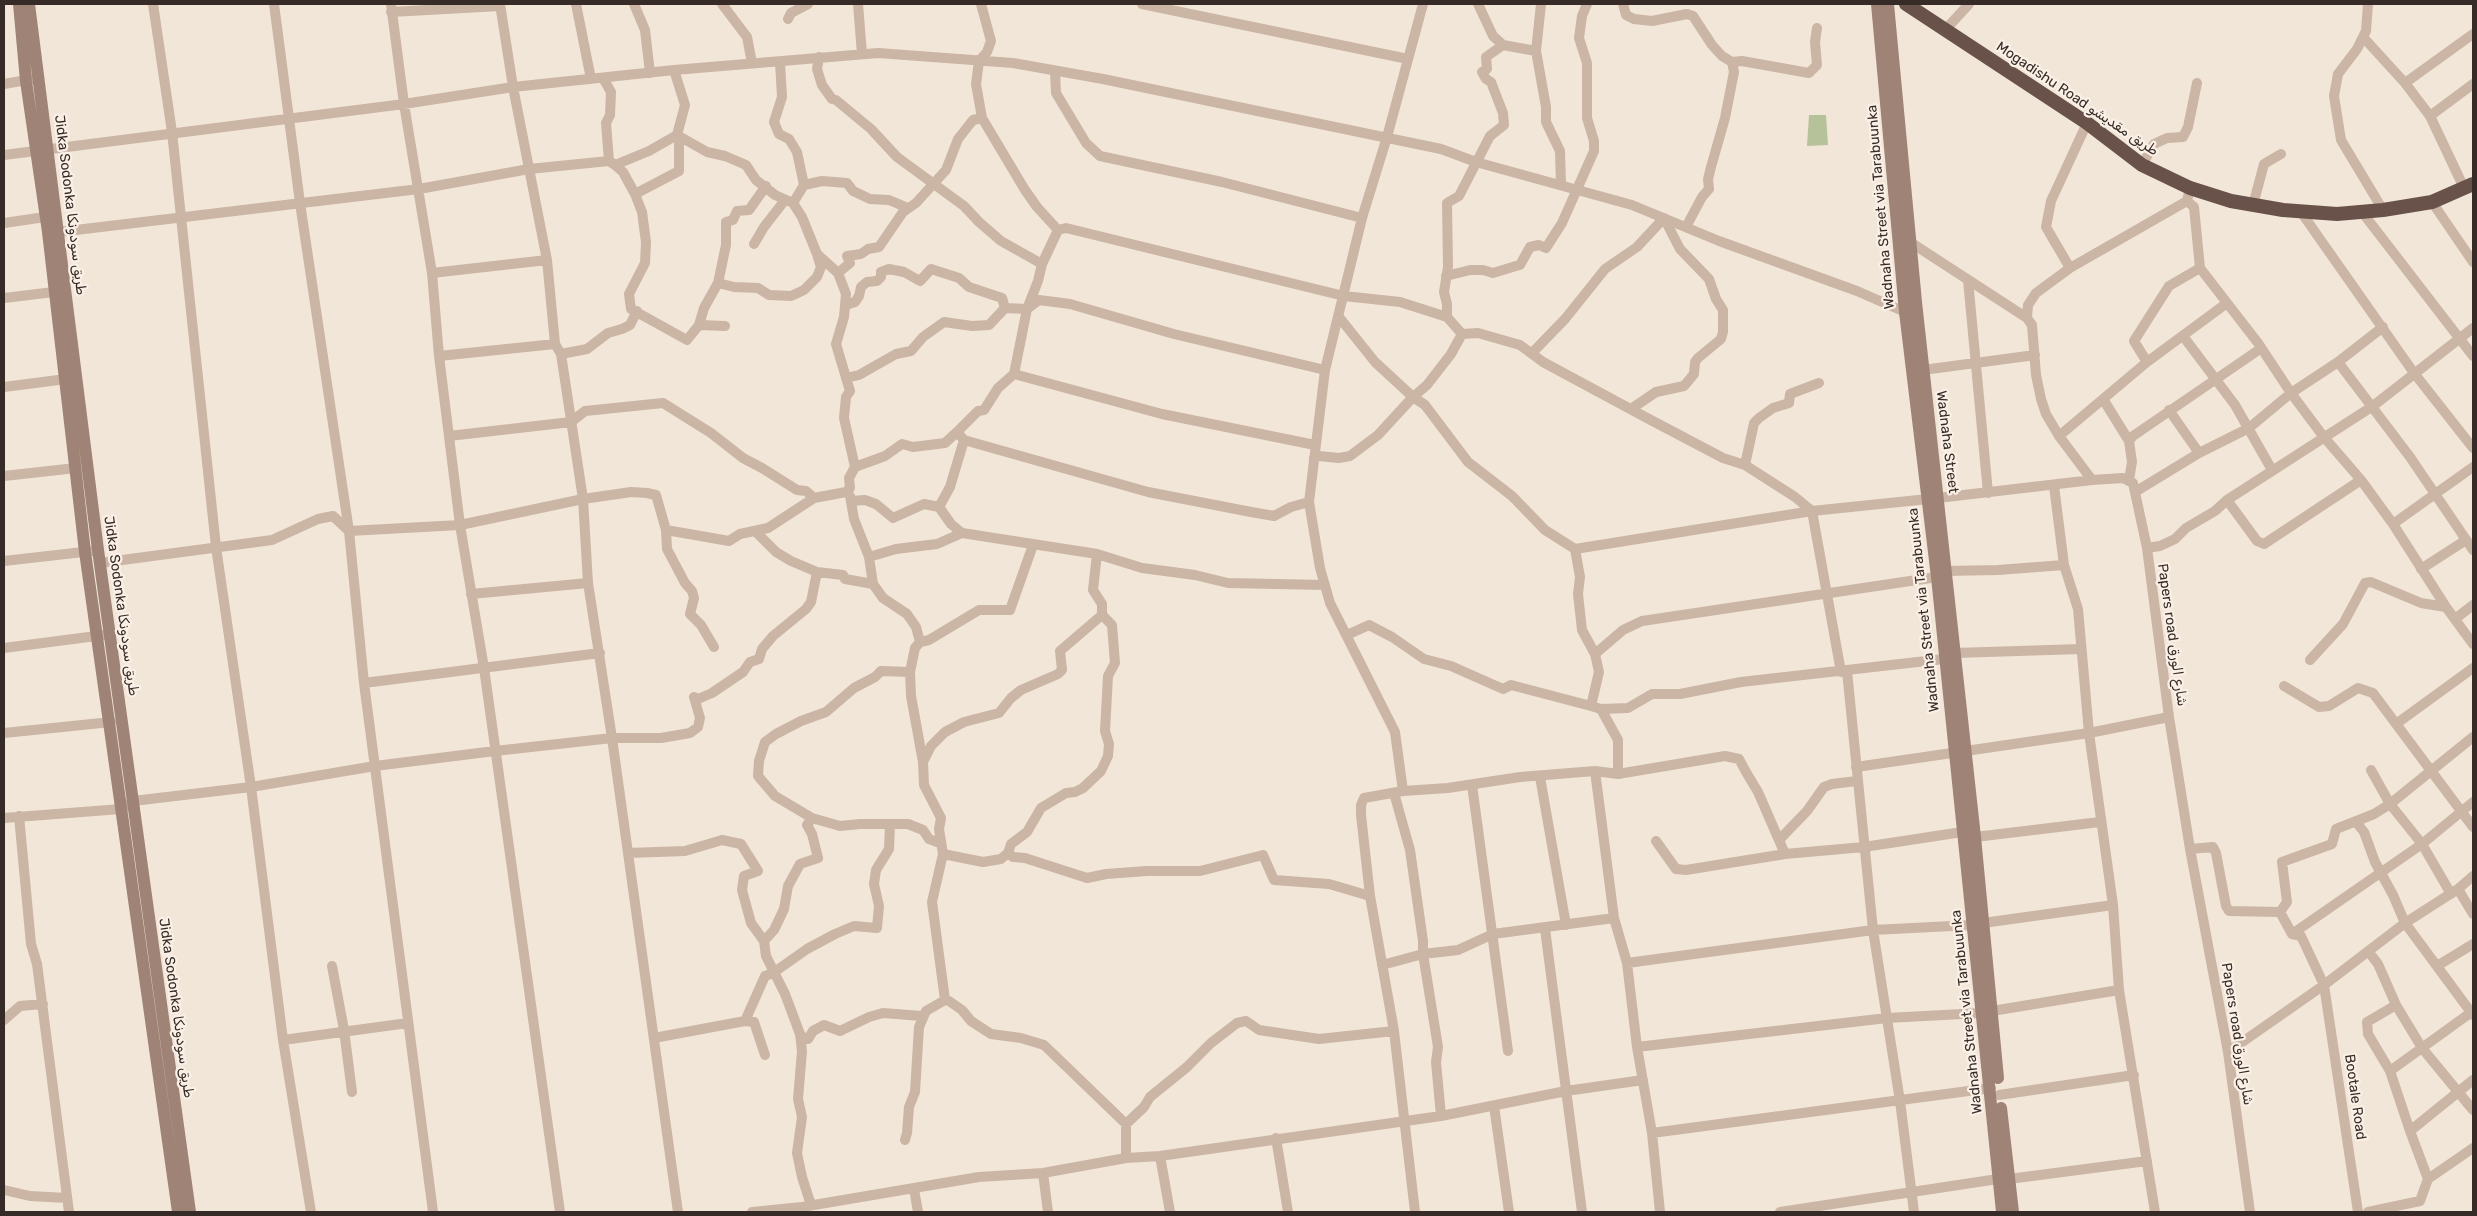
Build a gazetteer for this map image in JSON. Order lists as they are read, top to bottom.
{
  "streets": {
    "highway": ["Mogadishu Road طريق مقديشو"],
    "main road": ["Jidka Sodonka طريق سودونكا", "Wadnaha Street via Tarabuunka", "Wadnaha Street"],
    "street": ["Papers road شارع الورق", "Bootale Road"]
  },
  "crossings": [
    ["Wadnaha Street via Tarabuunka", "Wadnaha Street"]
  ]
}
